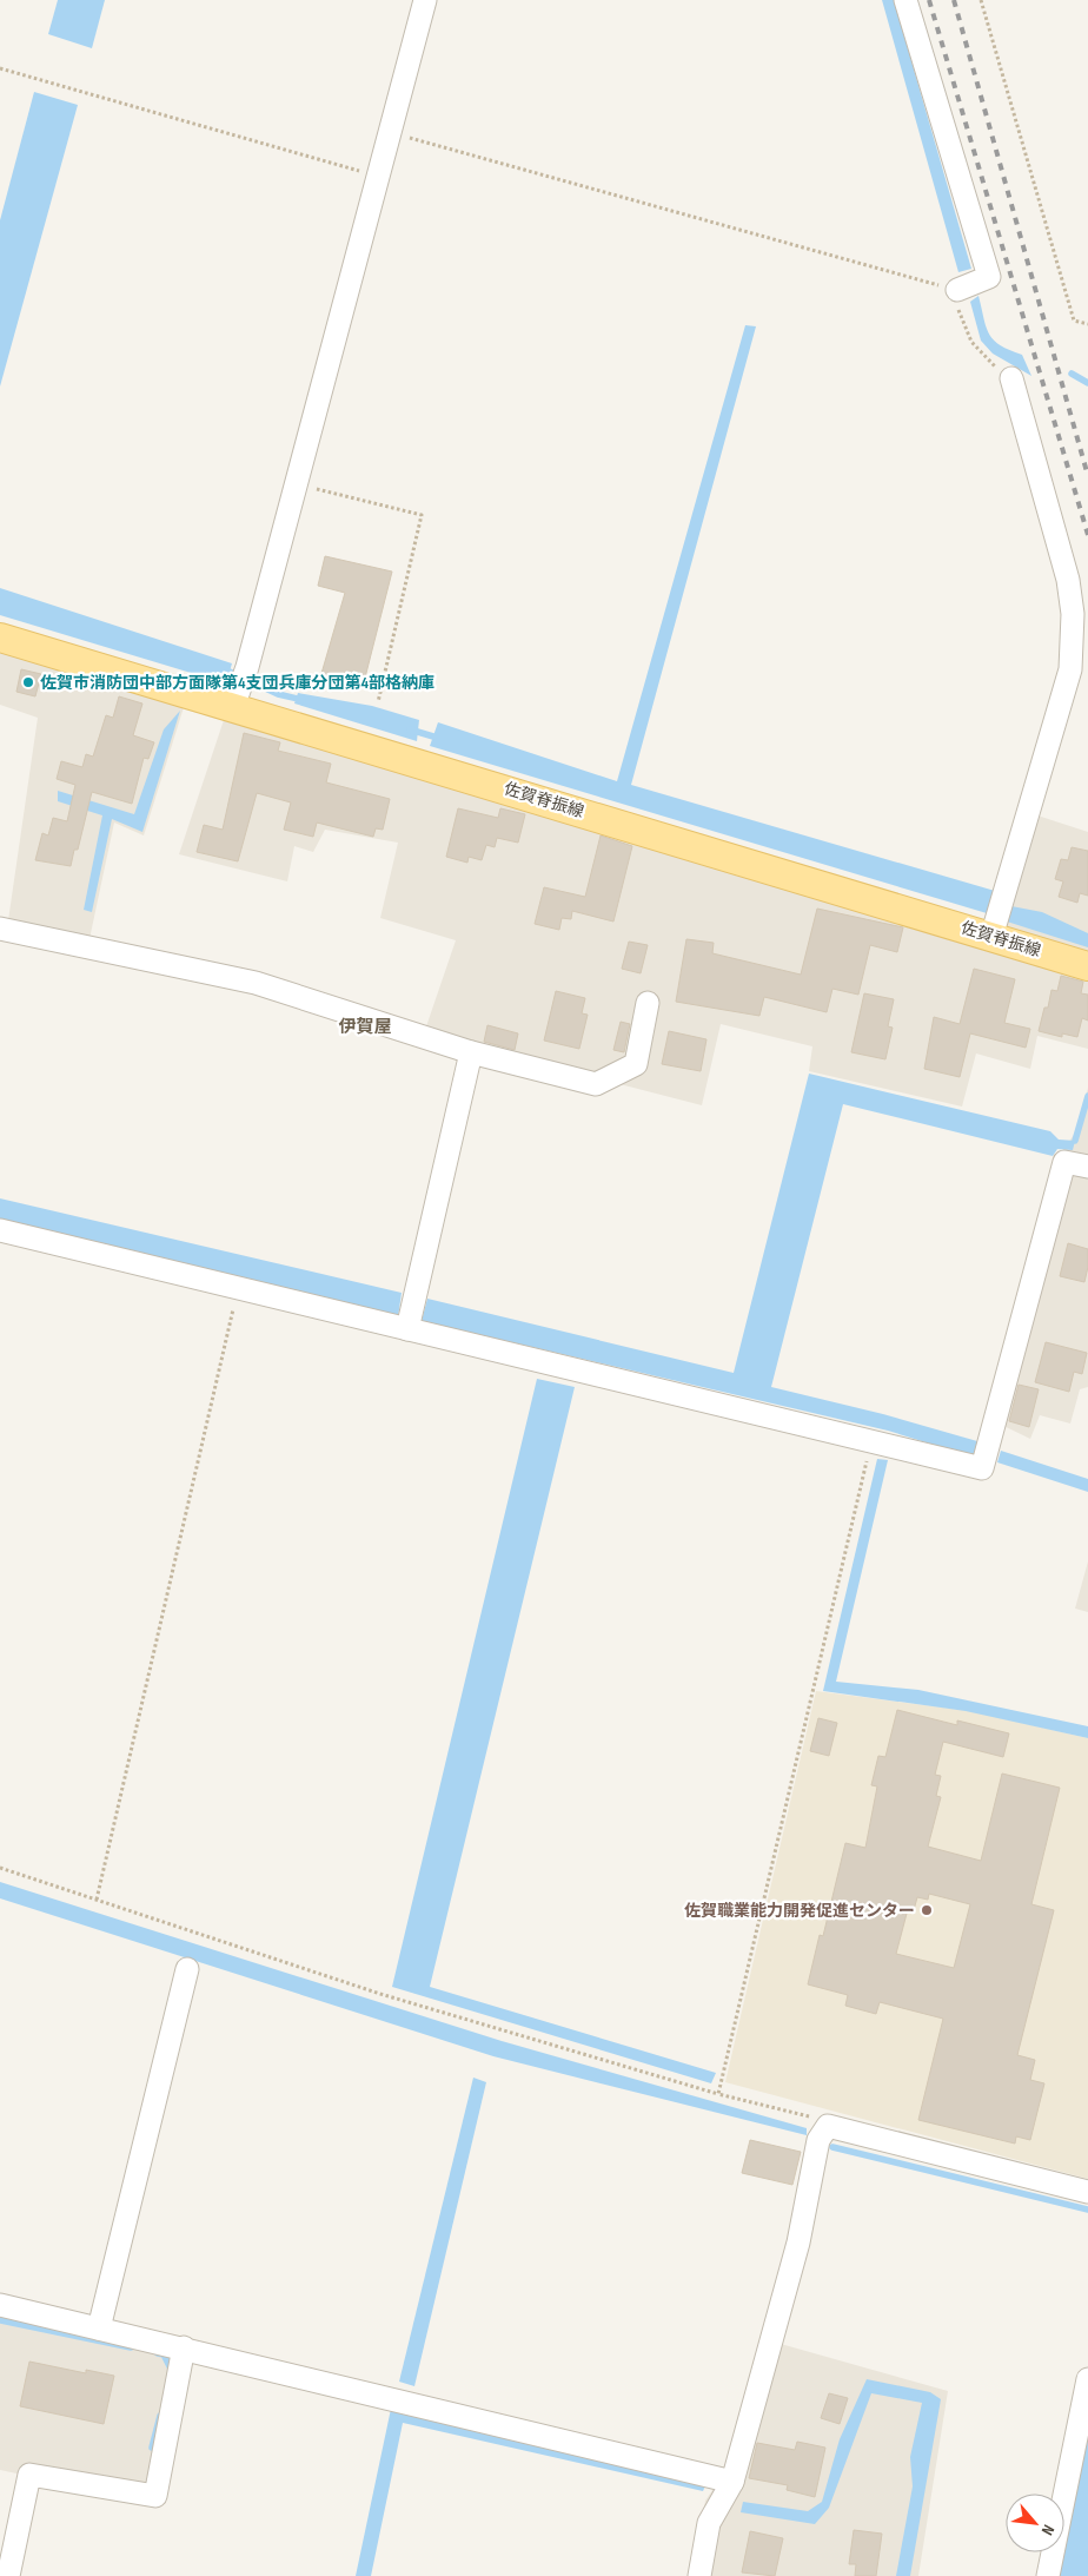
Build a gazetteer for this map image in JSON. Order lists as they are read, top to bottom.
{
  "streets": {
    "main road": ["佐賀脊振線"]
  },
  "districts": ["伊賀屋"],
  "places": ["佐賀市消防団中部方面隊第4支団兵庫分団第4部格納庫", "佐賀職業能力開発促進センター"],
  "north": "bottom right"
}
